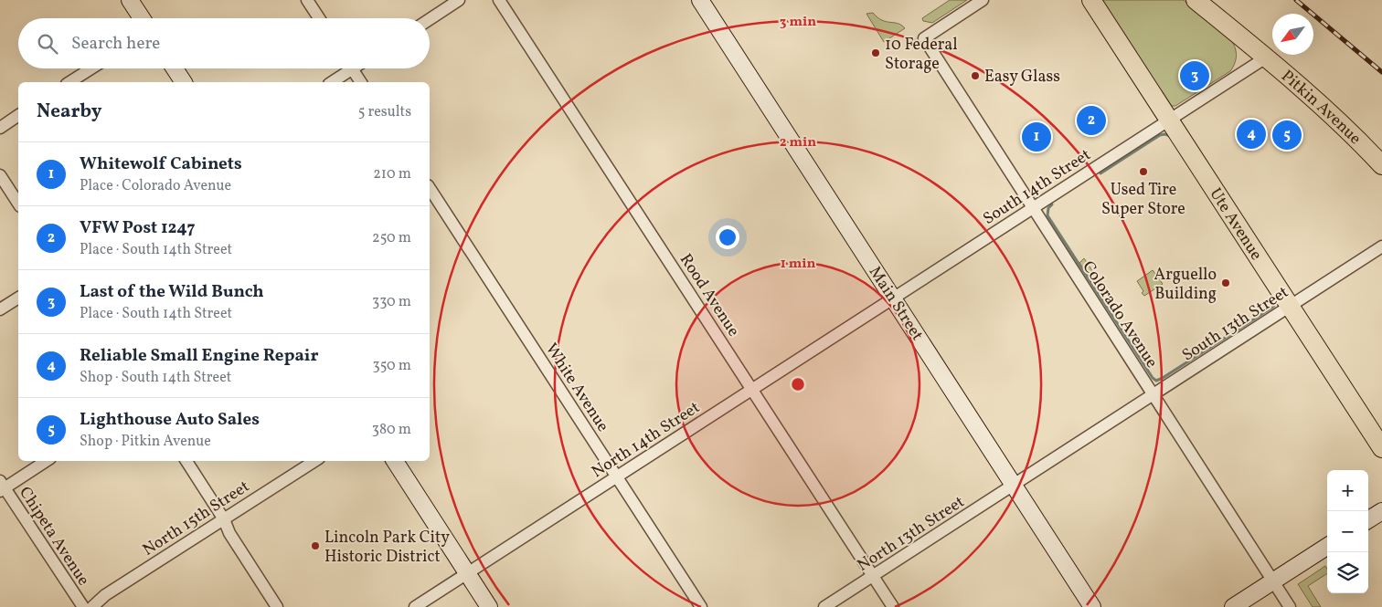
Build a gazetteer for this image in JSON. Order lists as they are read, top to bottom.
{
  "streets": {
    "main road": ["Pitkin Avenue", "Ute Avenue"],
    "street": [
      "South 14th Street",
      "Rood Avenue",
      "Main Street",
      "Colorado Avenue",
      "South 13th Street",
      "White Avenue",
      "North 14th Street",
      "North 15th Street",
      "North 13th Street",
      "Chipeta Avenue"
    ]
  },
  "crossings": [
    ["Pitkin Avenue", "South 14th Street"],
    ["South 14th Street", "Ute Avenue"],
    ["South 14th Street", "Main Street"],
    ["South 14th Street", "Colorado Avenue"],
    ["South 14th Street", "North 14th Street"],
    ["Ute Avenue", "South 13th Street"],
    ["Rood Avenue", "North 14th Street"],
    ["Rood Avenue", "North 13th Street"],
    ["Main Street", "South 13th Street"],
    ["Main Street", "North 14th Street"],
    ["Main Street", "North 13th Street"],
    ["Colorado Avenue", "South 13th Street"],
    ["South 13th Street", "North 13th Street"],
    ["White Avenue", "North 14th Street"]
  ],
  "places": [
    "10 Federal Storage",
    "Easy Glass",
    "Used Tire Super Store",
    "Arguello Building",
    "Lincoln Park City Historic District"
  ],
  "north": "bottom left",
  "page": {
    "search": "Search here",
    "pins": [
      "3",
      "2",
      "4",
      "5",
      "1"
    ],
    "heading": ["Nearby", "5 results"],
    "list": [
      {
        "mark": "1",
        "name": "Whitewolf Cabinets",
        "note": "Place · Colorado Avenue",
        "value": "210 m"
      },
      {
        "mark": "2",
        "name": "VFW Post 1247",
        "note": "Place · South 14th Street",
        "value": "250 m"
      },
      {
        "mark": "3",
        "name": "Last of the Wild Bunch",
        "note": "Place · South 14th Street",
        "value": "330 m"
      },
      {
        "mark": "4",
        "name": "Reliable Small Engine Repair",
        "note": "Shop · South 14th Street",
        "value": "350 m"
      },
      {
        "mark": "5",
        "name": "Lighthouse Auto Sales",
        "note": "Shop · Pitkin Avenue",
        "value": "380 m"
      }
    ],
    "map_buttons": ["+", "−"]
  },
  "rings": ["3 min", "2 min", "1 min"]
}
